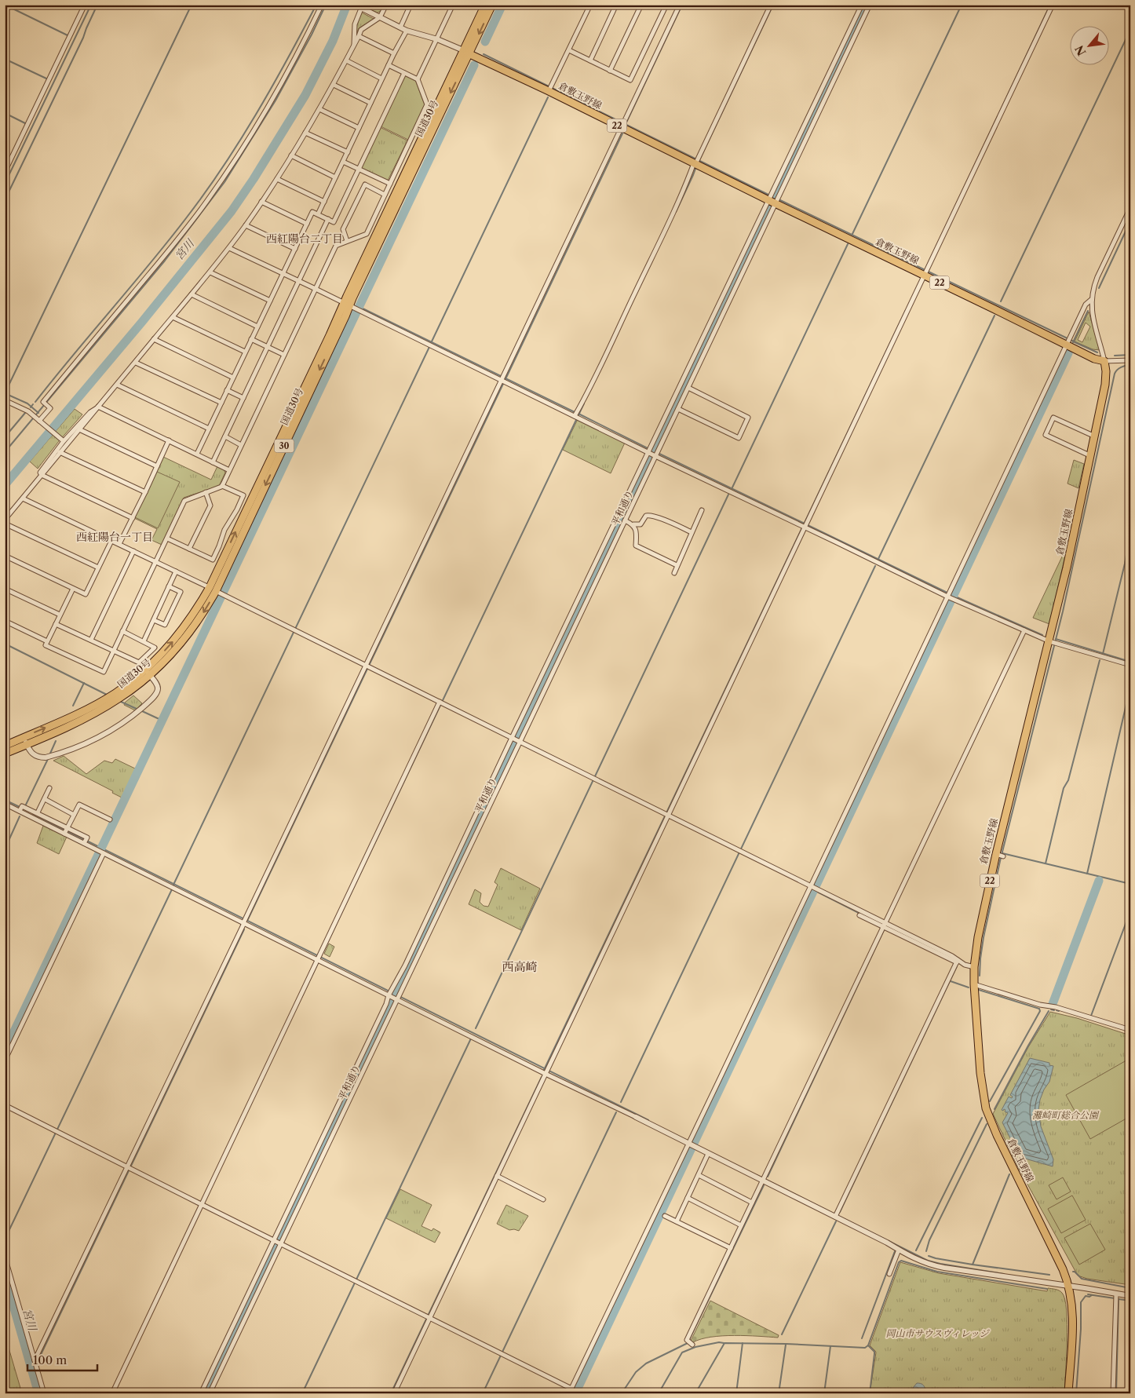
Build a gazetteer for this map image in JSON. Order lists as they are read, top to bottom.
{
  "streets": {
    "main road": [
      "倉敷玉野線",
      "国道30号",
      "22",
      "30"
    ],
    "street": ["平和通り"]
  },
  "crossings": [
    ["倉敷玉野線", "国道30号"],
    ["倉敷玉野線", "平和通り"]
  ],
  "districts": ["西紅陽台二丁目", "西紅陽台一丁目", "西高崎"],
  "water": ["宮川"],
  "parks": ["灘崎町総合公園", "岡山市サウスヴィレッジ"],
  "scale_bar": "100 m",
  "north": "bottom left"
}
